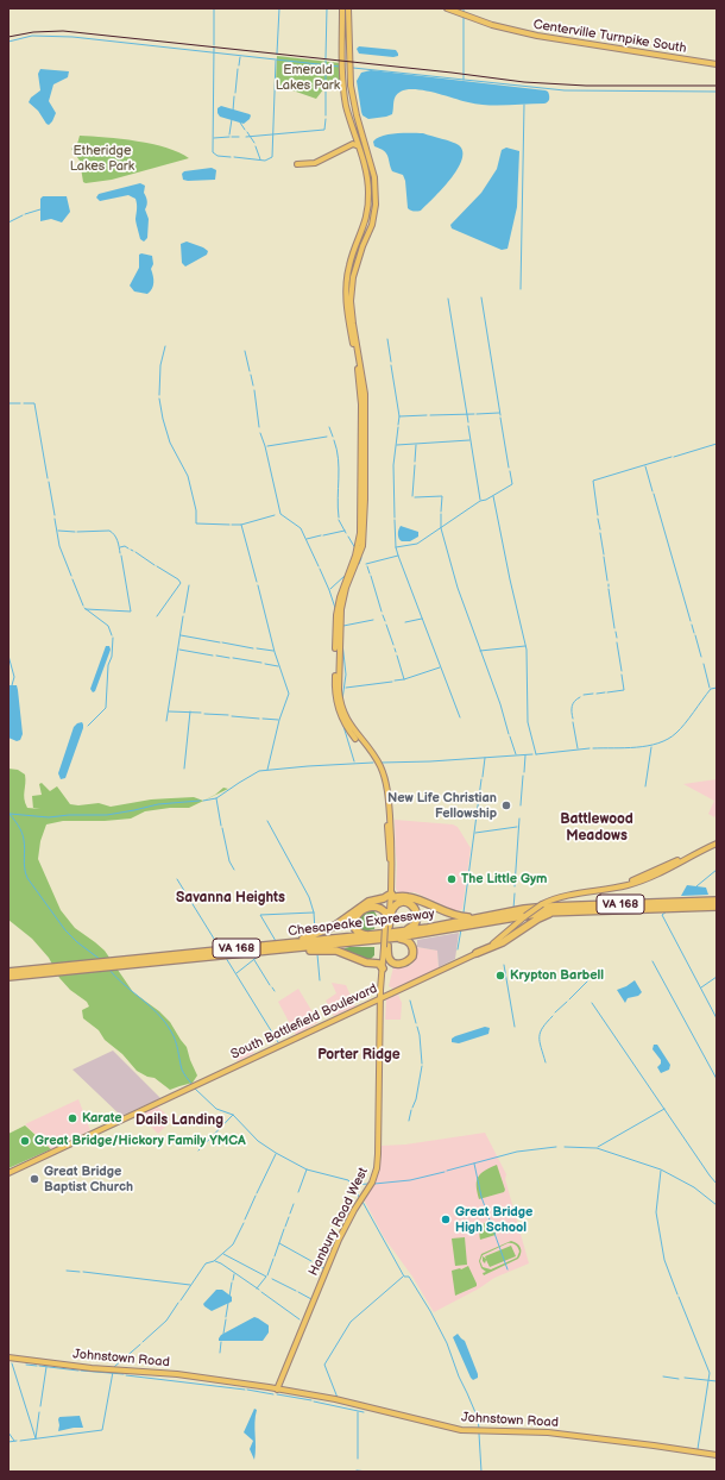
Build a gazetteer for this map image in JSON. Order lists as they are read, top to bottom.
{
  "streets": {
    "highway": ["VA 168", "Chesapeake Expressway"],
    "main road": [
      "Centerville Turnpike South",
      "South Battlefield Boulevard",
      "Hanbury Road West",
      "Johnstown Road"
    ]
  },
  "crossings": [
    ["South Battlefield Boulevard", "Hanbury Road West"],
    ["Hanbury Road West", "Johnstown Road"]
  ],
  "districts": [
    "Battlewood Meadows",
    "Savanna Heights",
    "Porter Ridge",
    "Dails Landing"
  ],
  "parks": ["Emerald Lakes Park", "Etheridge Lakes Park"],
  "places": [
    "New Life Christian Fellowship",
    "The Little Gym",
    "Krypton Barbell",
    "Karate",
    "Great Bridge/Hickory Family YMCA",
    "Great Bridge Baptist Church",
    "Great Bridge High School"
  ]
}
